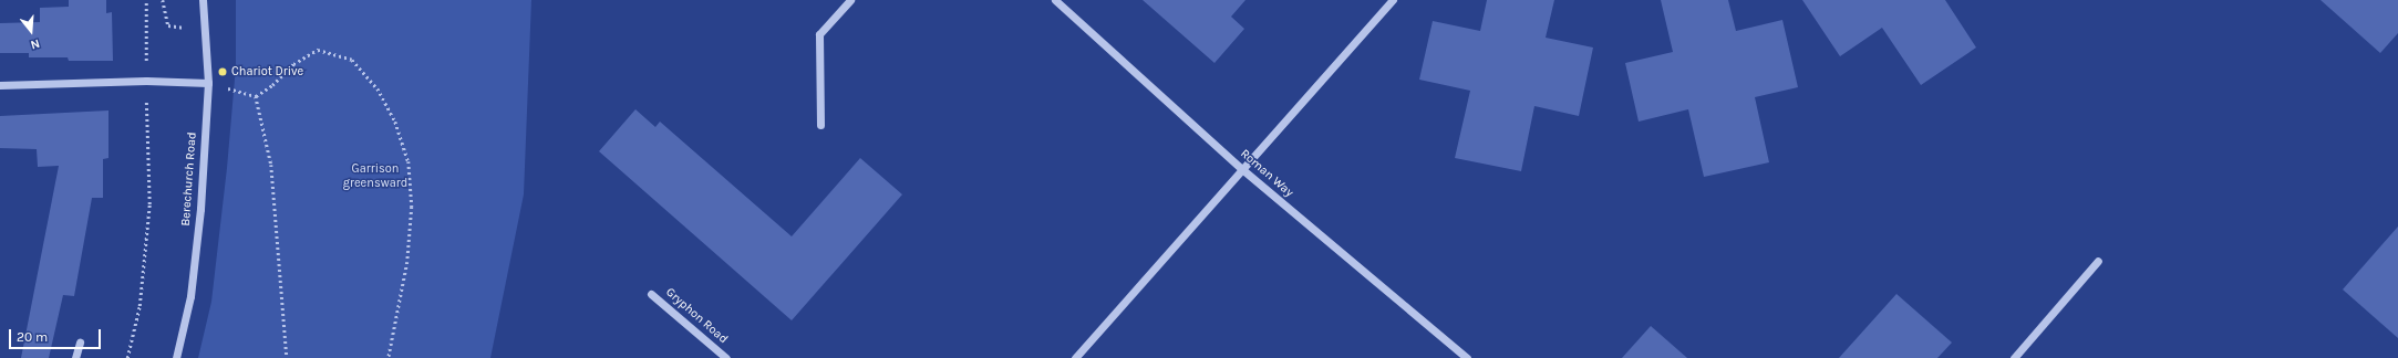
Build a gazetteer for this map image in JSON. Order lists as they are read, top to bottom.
{
  "streets": {
    "street": ["Roman Way", "Berechurch Road", "Gryphon Road"]
  },
  "parks": ["Garrison greensward"],
  "places": ["Chariot Drive"],
  "scale_bar": "20 m",
  "north": "bottom"
}
